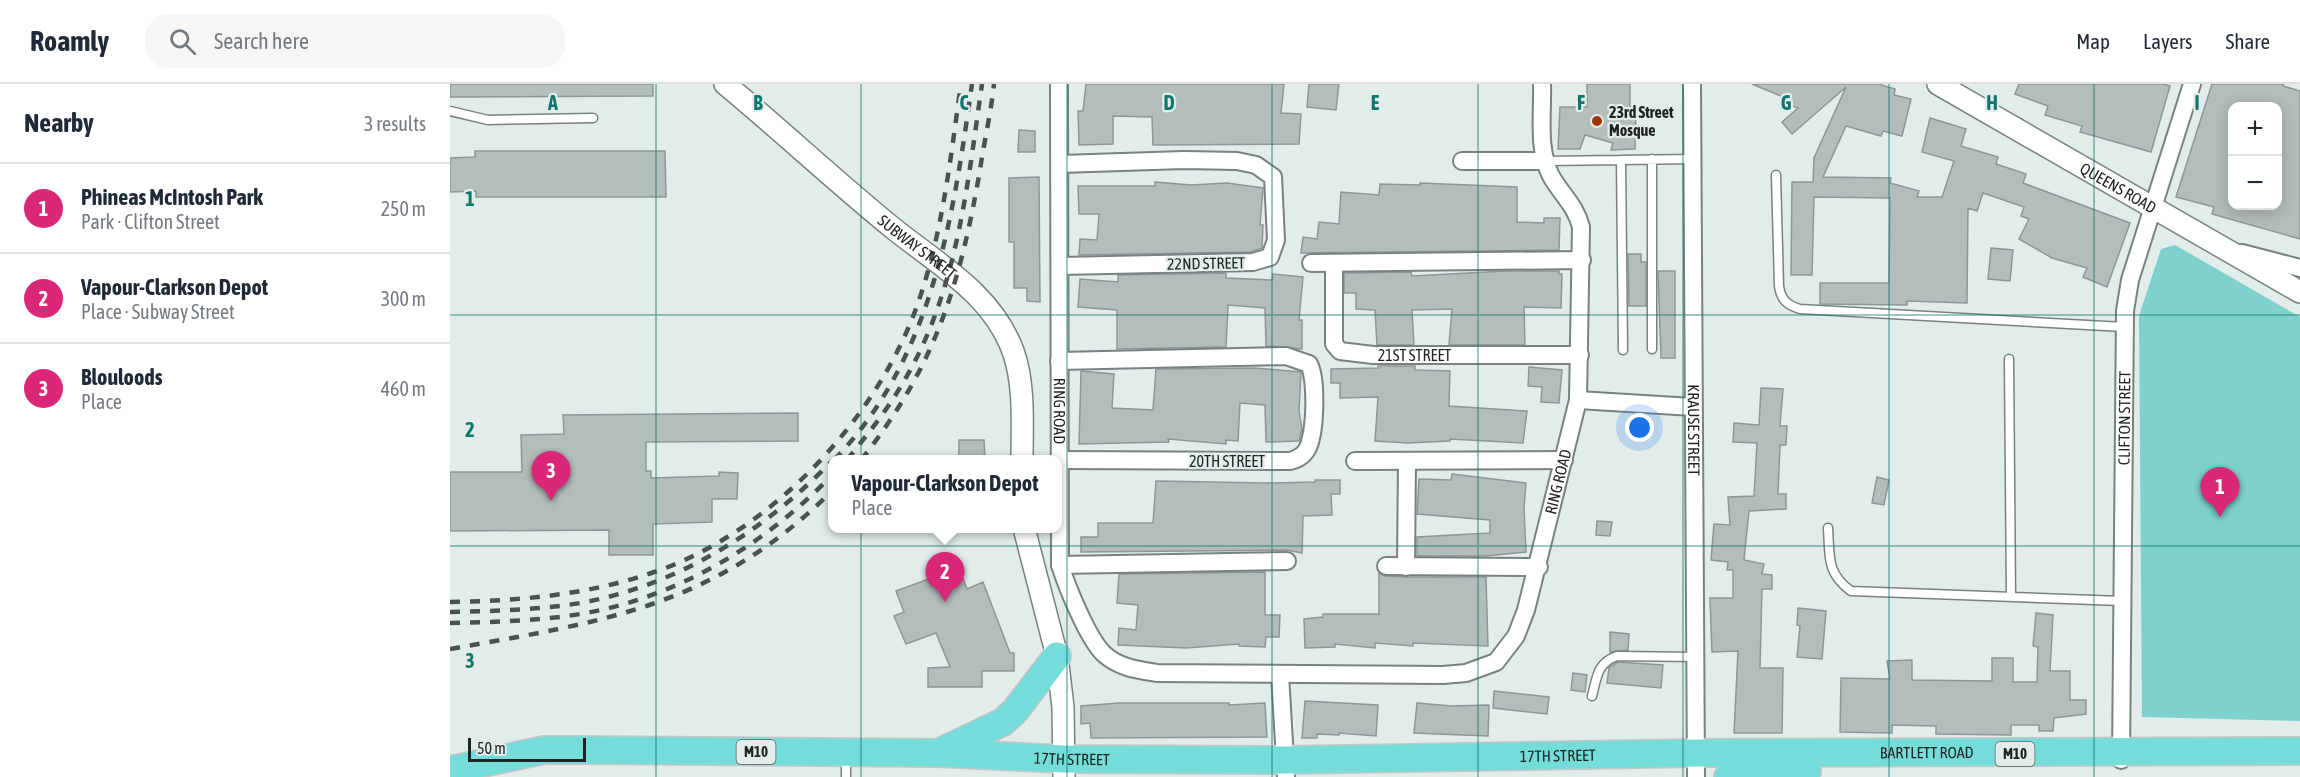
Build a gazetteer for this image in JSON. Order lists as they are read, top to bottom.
{
  "streets": {
    "main road": ["M10", "BARTLETT ROAD", "17TH STREET"],
    "street": [
      "QUEENS ROAD",
      "SUBWAY STREET",
      "22ND STREET",
      "21ST STREET",
      "RING ROAD",
      "CLIFTON STREET",
      "KRAUSE STREET",
      "20TH STREET"
    ]
  },
  "crossings": [
    ["QUEENS ROAD", "CLIFTON STREET"],
    ["22ND STREET", "RING ROAD"],
    ["21ST STREET", "RING ROAD"],
    ["RING ROAD", "20TH STREET"],
    ["CLIFTON STREET", "BARTLETT ROAD"],
    ["KRAUSE STREET", "BARTLETT ROAD"],
    ["KRAUSE STREET", "17TH STREET"],
    ["BARTLETT ROAD", "17TH STREET"]
  ],
  "places": ["23rd Street Mosque"],
  "scale_bar": "50 m",
  "page": {
    "header": "Roamly",
    "search": "Search here",
    "nav": ["Map", "Layers", "Share"],
    "heading": ["Nearby", "3 results"],
    "map_buttons": ["+", "−"],
    "list": [
      {
        "mark": "1",
        "name": "Phineas McIntosh Park",
        "note": "Park · Clifton Street",
        "value": "250 m"
      },
      {
        "mark": "2",
        "name": "Vapour-Clarkson Depot",
        "note": "Place · Subway Street",
        "value": "300 m"
      },
      {
        "mark": "3",
        "name": "Blouloods",
        "note": "Place",
        "value": "460 m"
      }
    ],
    "pins": ["3", "1", "2"],
    "popup": ["Vapour-Clarkson Depot", "Place"],
    "scale": "50 m"
  },
  "grid": {
    "columns": [
      "A",
      "B",
      "C",
      "D",
      "E",
      "F",
      "G",
      "H",
      "I"
    ],
    "rows": ["1", "2", "3"]
  }
}
